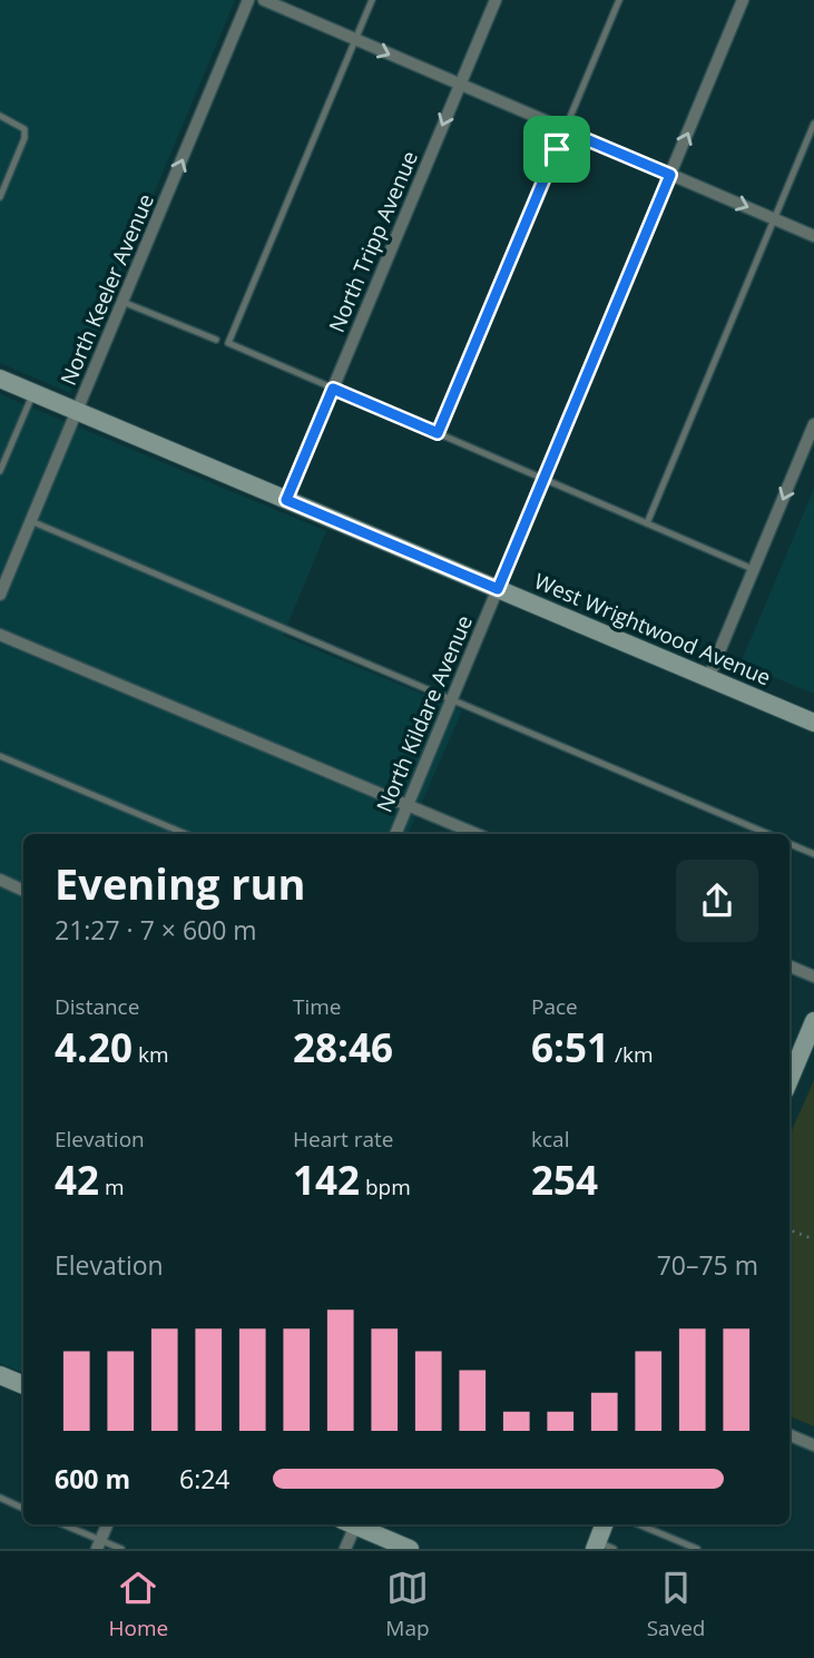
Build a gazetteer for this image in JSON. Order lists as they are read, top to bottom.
{
  "streets": {
    "street": [
      "North Tripp Avenue",
      "North Keeler Avenue",
      "West Wrightwood Avenue",
      "North Kildare Avenue"
    ]
  },
  "crossings": [
    ["North Tripp Avenue", "West Wrightwood Avenue"],
    ["North Keeler Avenue", "West Wrightwood Avenue"],
    ["West Wrightwood Avenue", "North Kildare Avenue"]
  ],
  "one_way": ["North Tripp Avenue", "North Keeler Avenue"],
  "page": {
    "heading": ["Evening run", "21:27 · 7 × 600 m"],
    "stats": [
      ["Distance", "4.20 km"],
      ["Time", "28:46"],
      ["Pace", "6:51 /km"],
      ["Elevation", "42 m"],
      ["Heart rate", "142 bpm"],
      ["kcal", "254"]
    ],
    "chart": ["Elevation", "70–75 m"],
    "list": [
      {
        "name": "600 m",
        "note": "6:24"
      }
    ],
    "tabs": ["Home", "Map", "Saved"]
  }
}
